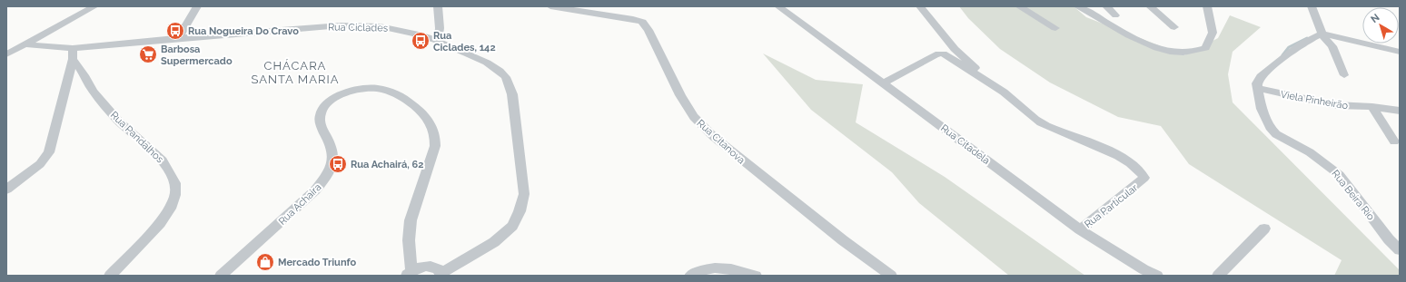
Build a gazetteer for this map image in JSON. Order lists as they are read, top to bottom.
{
  "streets": {
    "street": [
      "Rua Ciclades",
      "Viela Pinheirão",
      "Rua Pandalhos",
      "Rua Citanova",
      "Rua Citadela",
      "Rua Beira Rio",
      "Rua Achaira",
      "Rua Particular"
    ]
  },
  "crossings": [
    ["Rua Ciclades", "Rua Pandalhos"],
    ["Viela Pinheirão", "Rua Beira Rio"],
    ["Rua Citadela", "Rua Particular"]
  ],
  "districts": ["CHÁCARA SANTA MARIA"],
  "places": {
    "bus stop": ["Rua Nogueira Do Cravo", "Rua Ciclades, 142", "Rua Achairá, 62"],
    "supermarket": ["Barbosa Supermercado"],
    "shop": ["Mercado Triunfo"]
  },
  "north": "top left"
}
